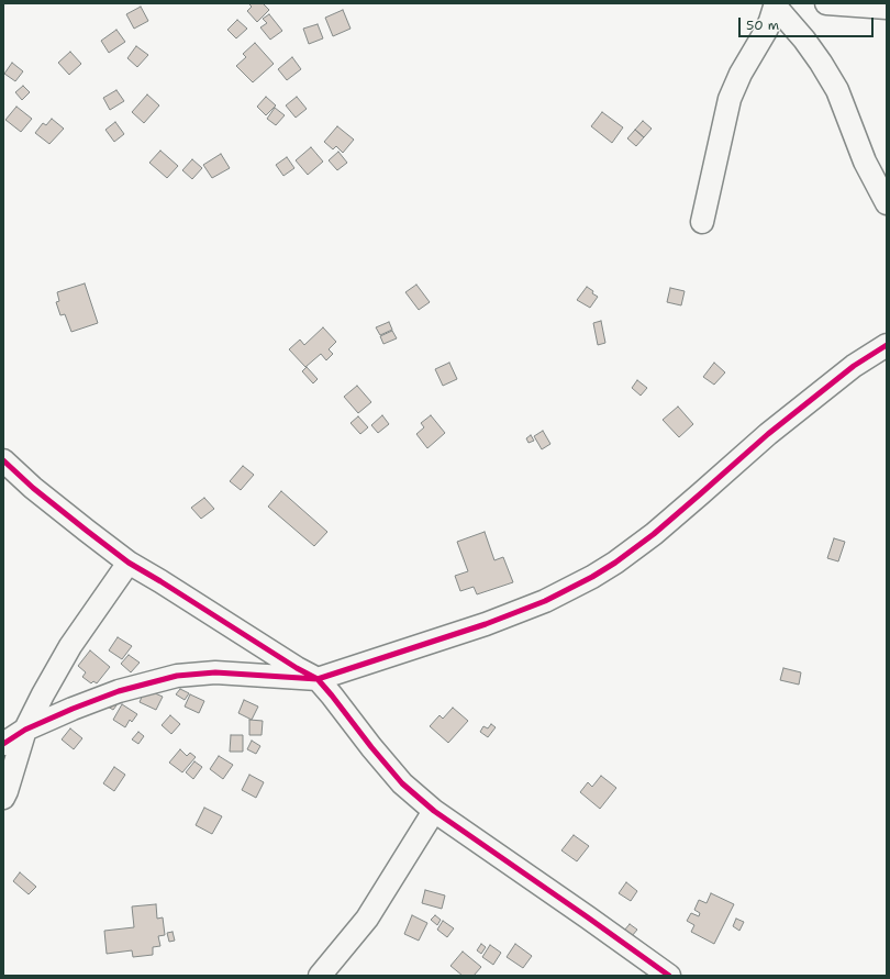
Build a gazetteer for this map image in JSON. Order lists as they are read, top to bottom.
{
  "scale_bar": "50 m"
}
